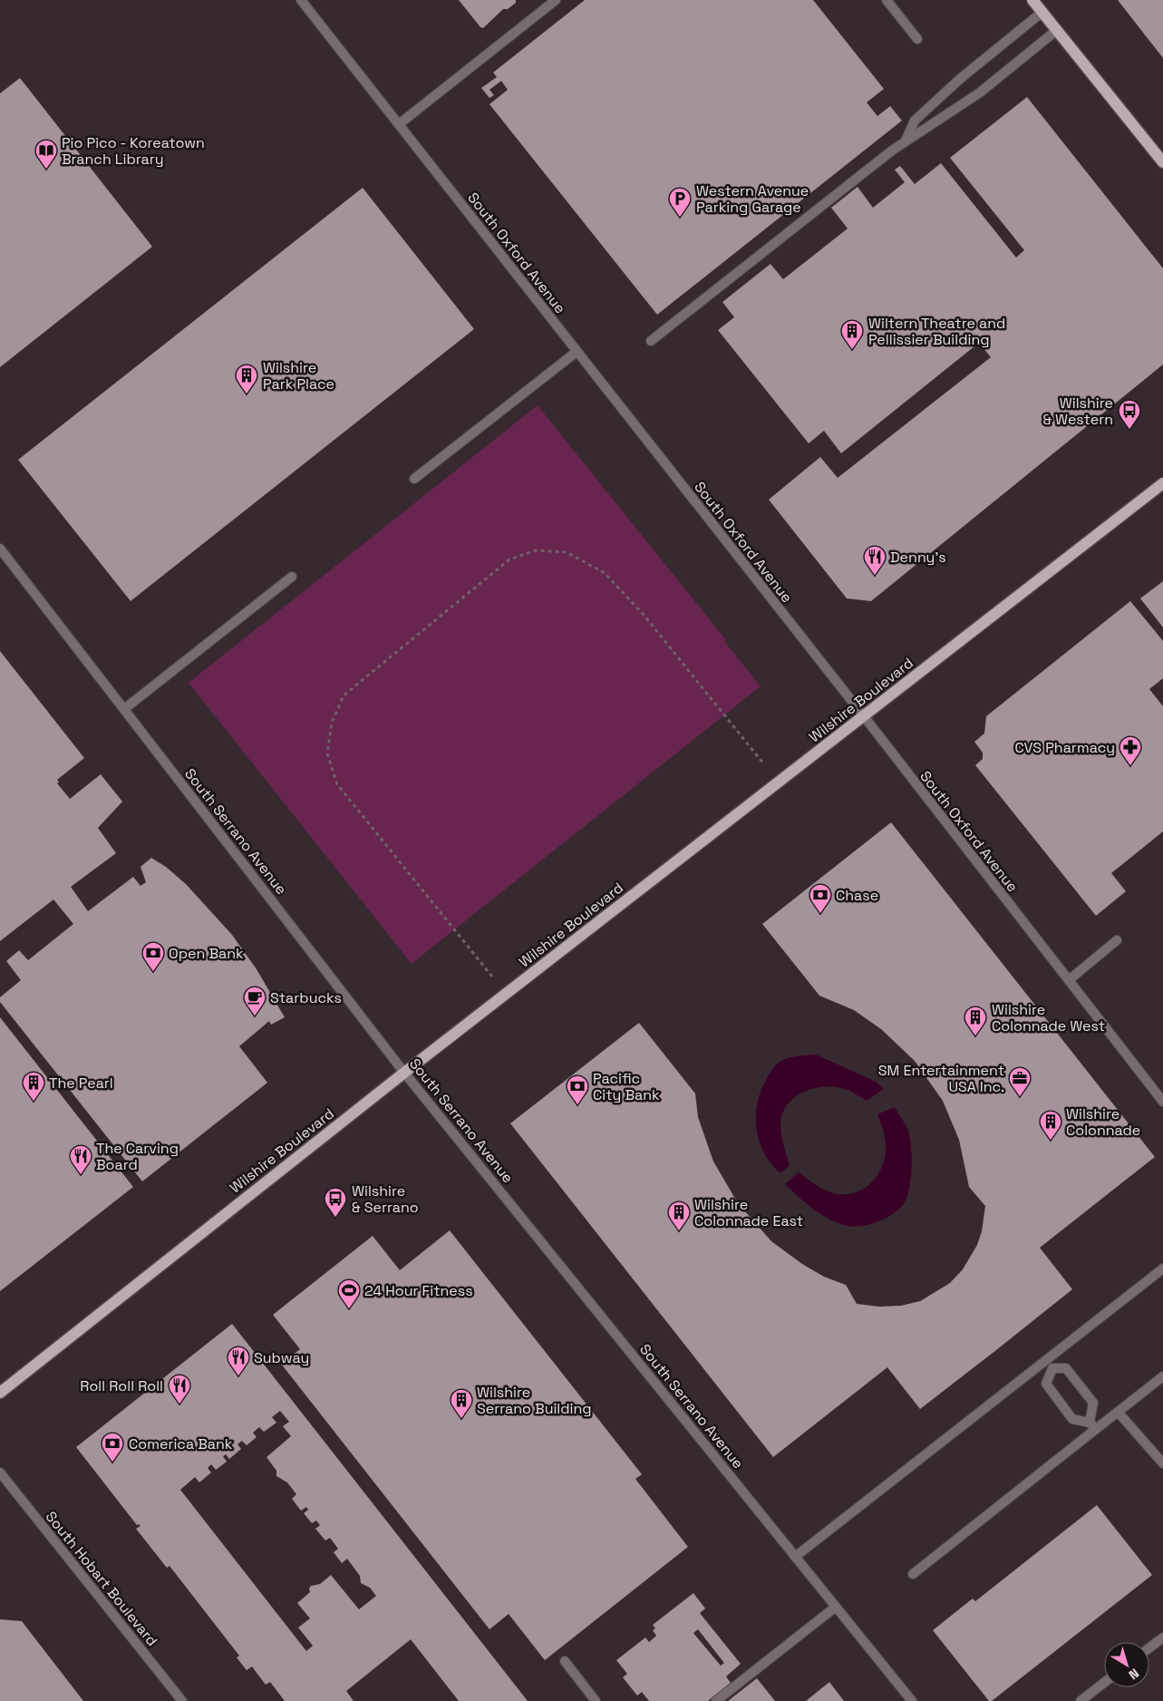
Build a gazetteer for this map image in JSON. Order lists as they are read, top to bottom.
{
  "streets": {
    "main road": ["Wilshire Boulevard"],
    "street": ["South Oxford Avenue", "South Serrano Avenue", "South Hobart Boulevard"]
  },
  "crossings": [
    ["South Oxford Avenue", "Wilshire Boulevard"],
    ["Wilshire Boulevard", "South Serrano Avenue"]
  ],
  "places": {
    "library": ["Pio Pico - Koreatown Branch Library"],
    "parking": ["Western Avenue Parking Garage"],
    "building": [
      "Wiltern Theatre and Pellissier Building",
      "Wilshire Park Place",
      "Wilshire Colonnade West",
      "The Pearl",
      "Wilshire Colonnade",
      "Wilshire Colonnade East",
      "Wilshire Serrano Building"
    ],
    "bus stop": ["Wilshire & Western", "Wilshire & Serrano"],
    "restaurant": [
      "Denny's",
      "The Carving Board",
      "Subway",
      "Roll Roll Roll"
    ],
    "pharmacy": ["CVS Pharmacy"],
    "bank": [
      "Chase",
      "Open Bank",
      "Pacific City Bank",
      "Comerica Bank"
    ],
    "cafe": ["Starbucks"],
    "office": ["SM Entertainment USA Inc."],
    "sports": ["24 Hour Fitness"]
  },
  "north": "bottom right"
}
